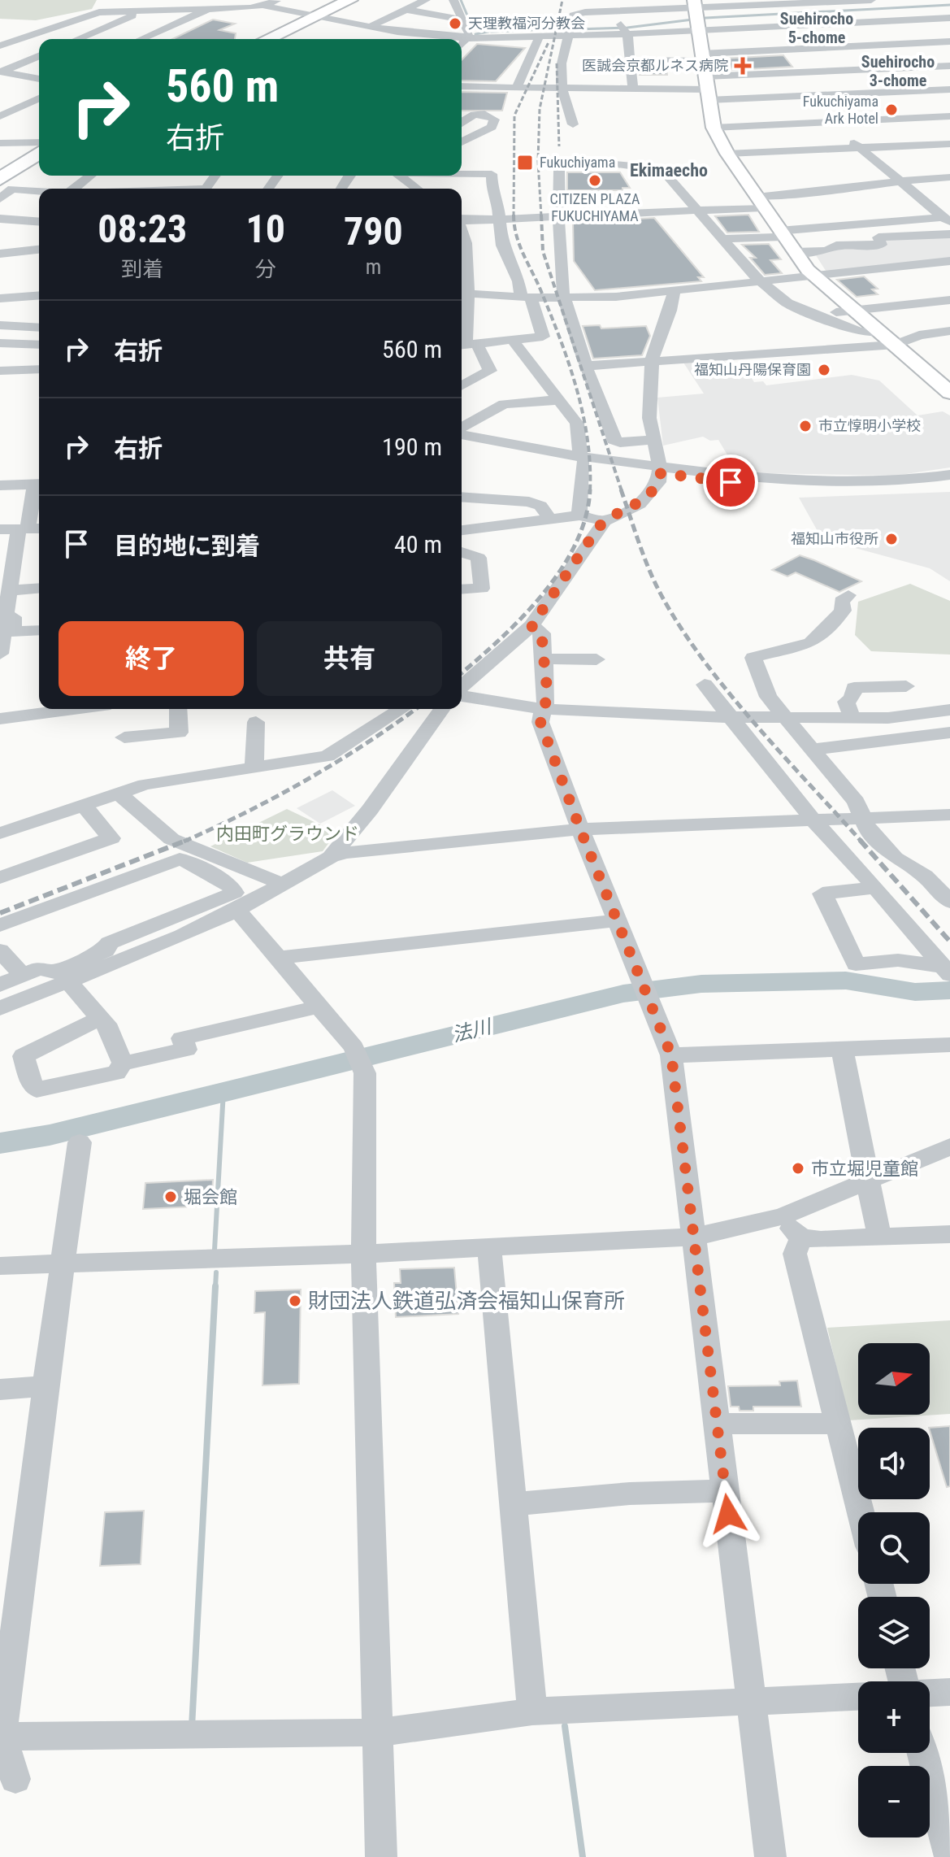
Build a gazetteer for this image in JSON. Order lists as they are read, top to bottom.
{
  "districts": ["Suehirocho 5-chome", "Suehirocho 3-chome", "Ekimaecho"],
  "water": ["法川"],
  "parks": ["内田町グラウンド"],
  "places": {
    "other": [
      "天理教福河分教会",
      "Fukuchiyama Ark Hotel",
      "CITIZEN PLAZA FUKUCHIYAMA",
      "福知山丹陽保育園",
      "市立惇明小学校",
      "福知山市役所",
      "市立堀児童館",
      "堀会館",
      "財団法人鉄道弘済会福知山保育所"
    ],
    "health": ["医誠会京都ルネス病院"],
    "transit": ["Fukuchiyama"]
  },
  "north": "right",
  "page": {
    "turn": ["560 m", "右折"],
    "eta": [
      "08:23",
      "到着",
      "10",
      "分",
      "790",
      "m"
    ],
    "list": [
      {
        "name": "右折",
        "value": "560 m"
      },
      {
        "name": "右折",
        "value": "190 m"
      },
      {
        "name": "目的地に到着",
        "value": "40 m"
      }
    ],
    "buttons": ["終了", "共有"],
    "map_buttons": ["+", "−"]
  }
}
